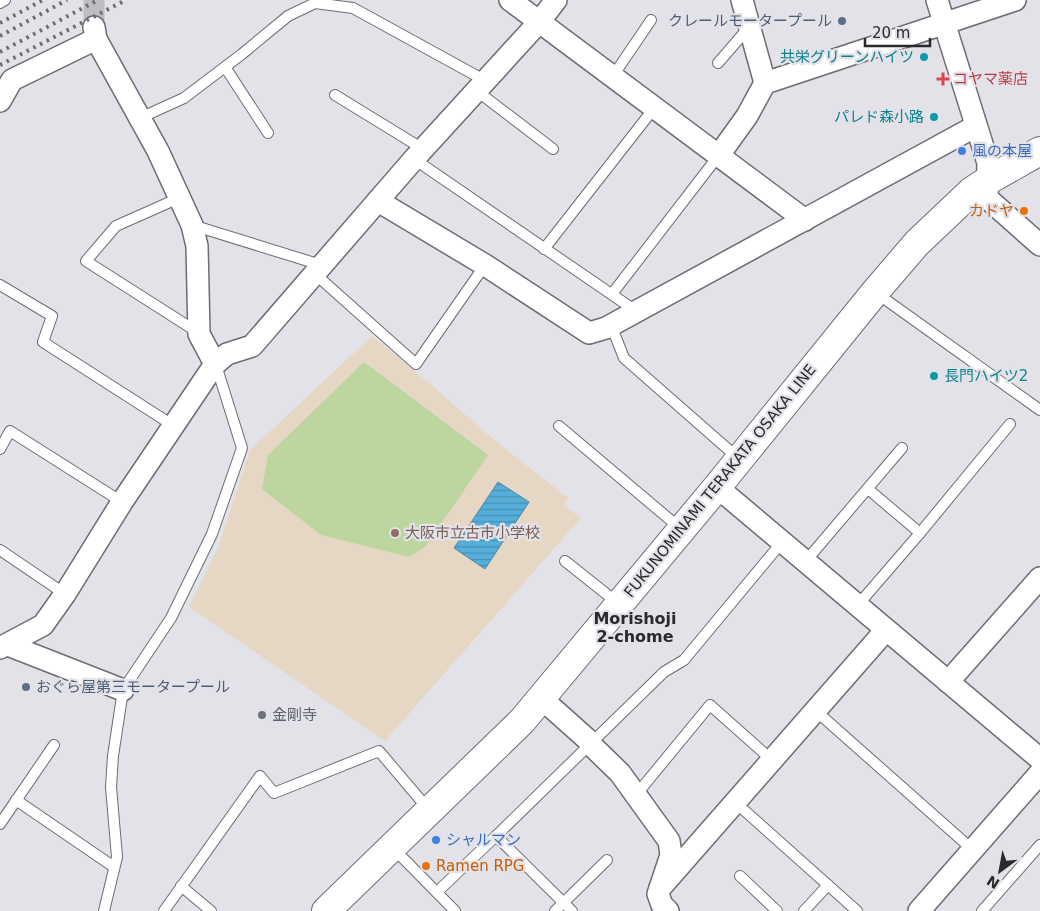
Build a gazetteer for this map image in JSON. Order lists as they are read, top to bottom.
{
  "streets": {
    "main road": ["FUKUNOMINAMI TERAKATA OSAKA LINE"]
  },
  "districts": ["Morishoji 2-chome"],
  "places": {
    "other": [
      "クレールモータープール",
      "共栄グリーンハイツ",
      "パレド森小路",
      "風の本屋",
      "カドヤ",
      "長門ハイツ2",
      "大阪市立古市小学校",
      "おぐら屋第三モータープール",
      "金剛寺",
      "シャルマン",
      "Ramen RPG"
    ],
    "health": ["コヤマ薬店"]
  },
  "scale_bar": "20 m",
  "north": "bottom left"
}
